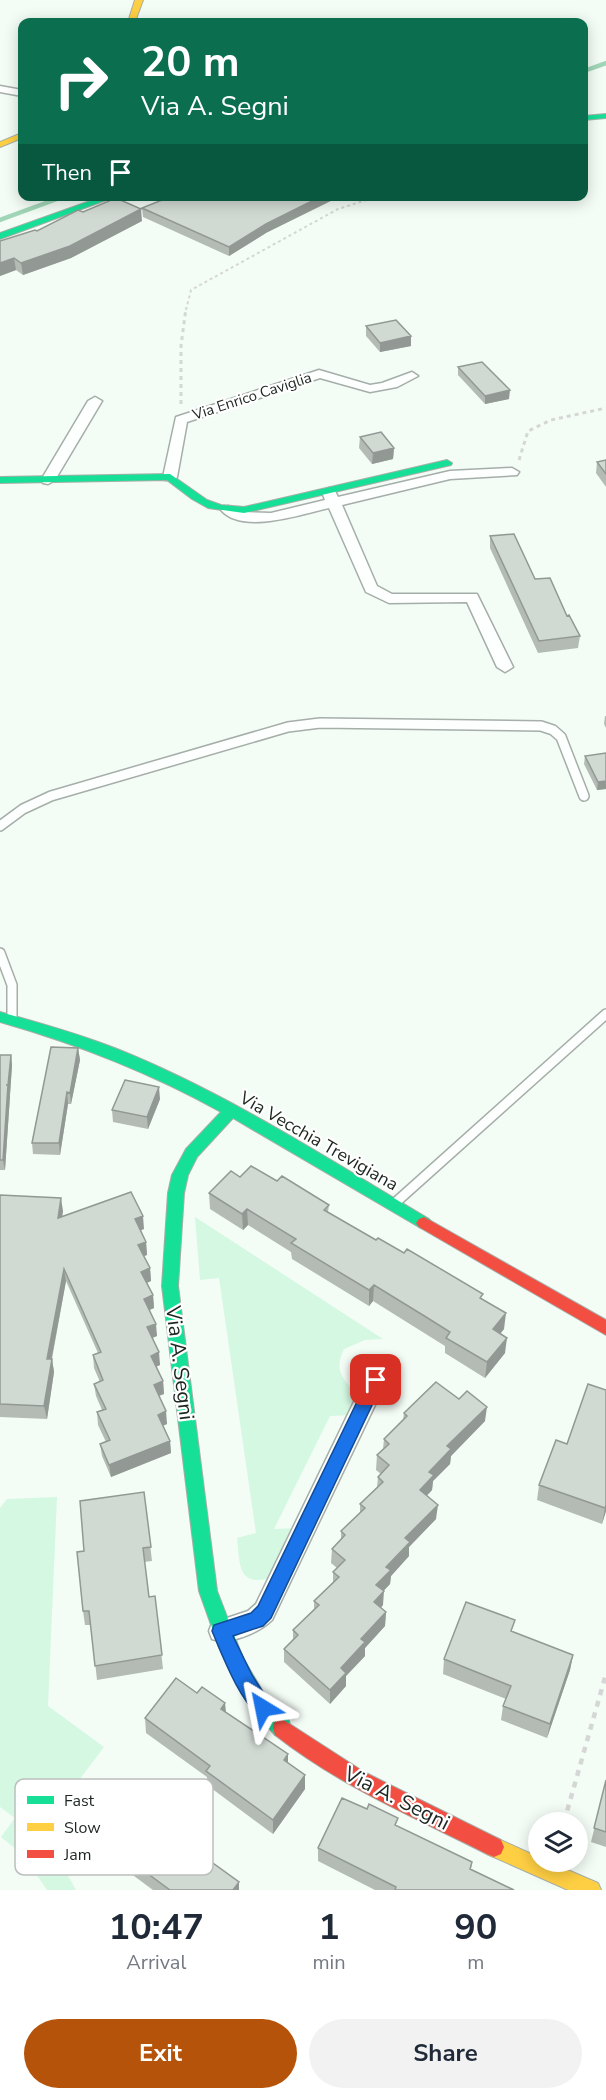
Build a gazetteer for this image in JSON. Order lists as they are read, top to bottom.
{
  "streets": {
    "street": ["Via Enrico Caviglia", "Via Vecchia Trevigiana", "Via A. Segni"]
  },
  "crossings": [
    ["Via Vecchia Trevigiana", "Via A. Segni"]
  ],
  "legend": ["Fast", "Slow", "Jam"],
  "page": {
    "turn": ["20 m", "Via A. Segni"],
    "then": "Then",
    "eta": [
      "10:47",
      "Arrival",
      "1",
      "min",
      "90",
      "m"
    ],
    "buttons": ["Exit", "Share"]
  }
}
